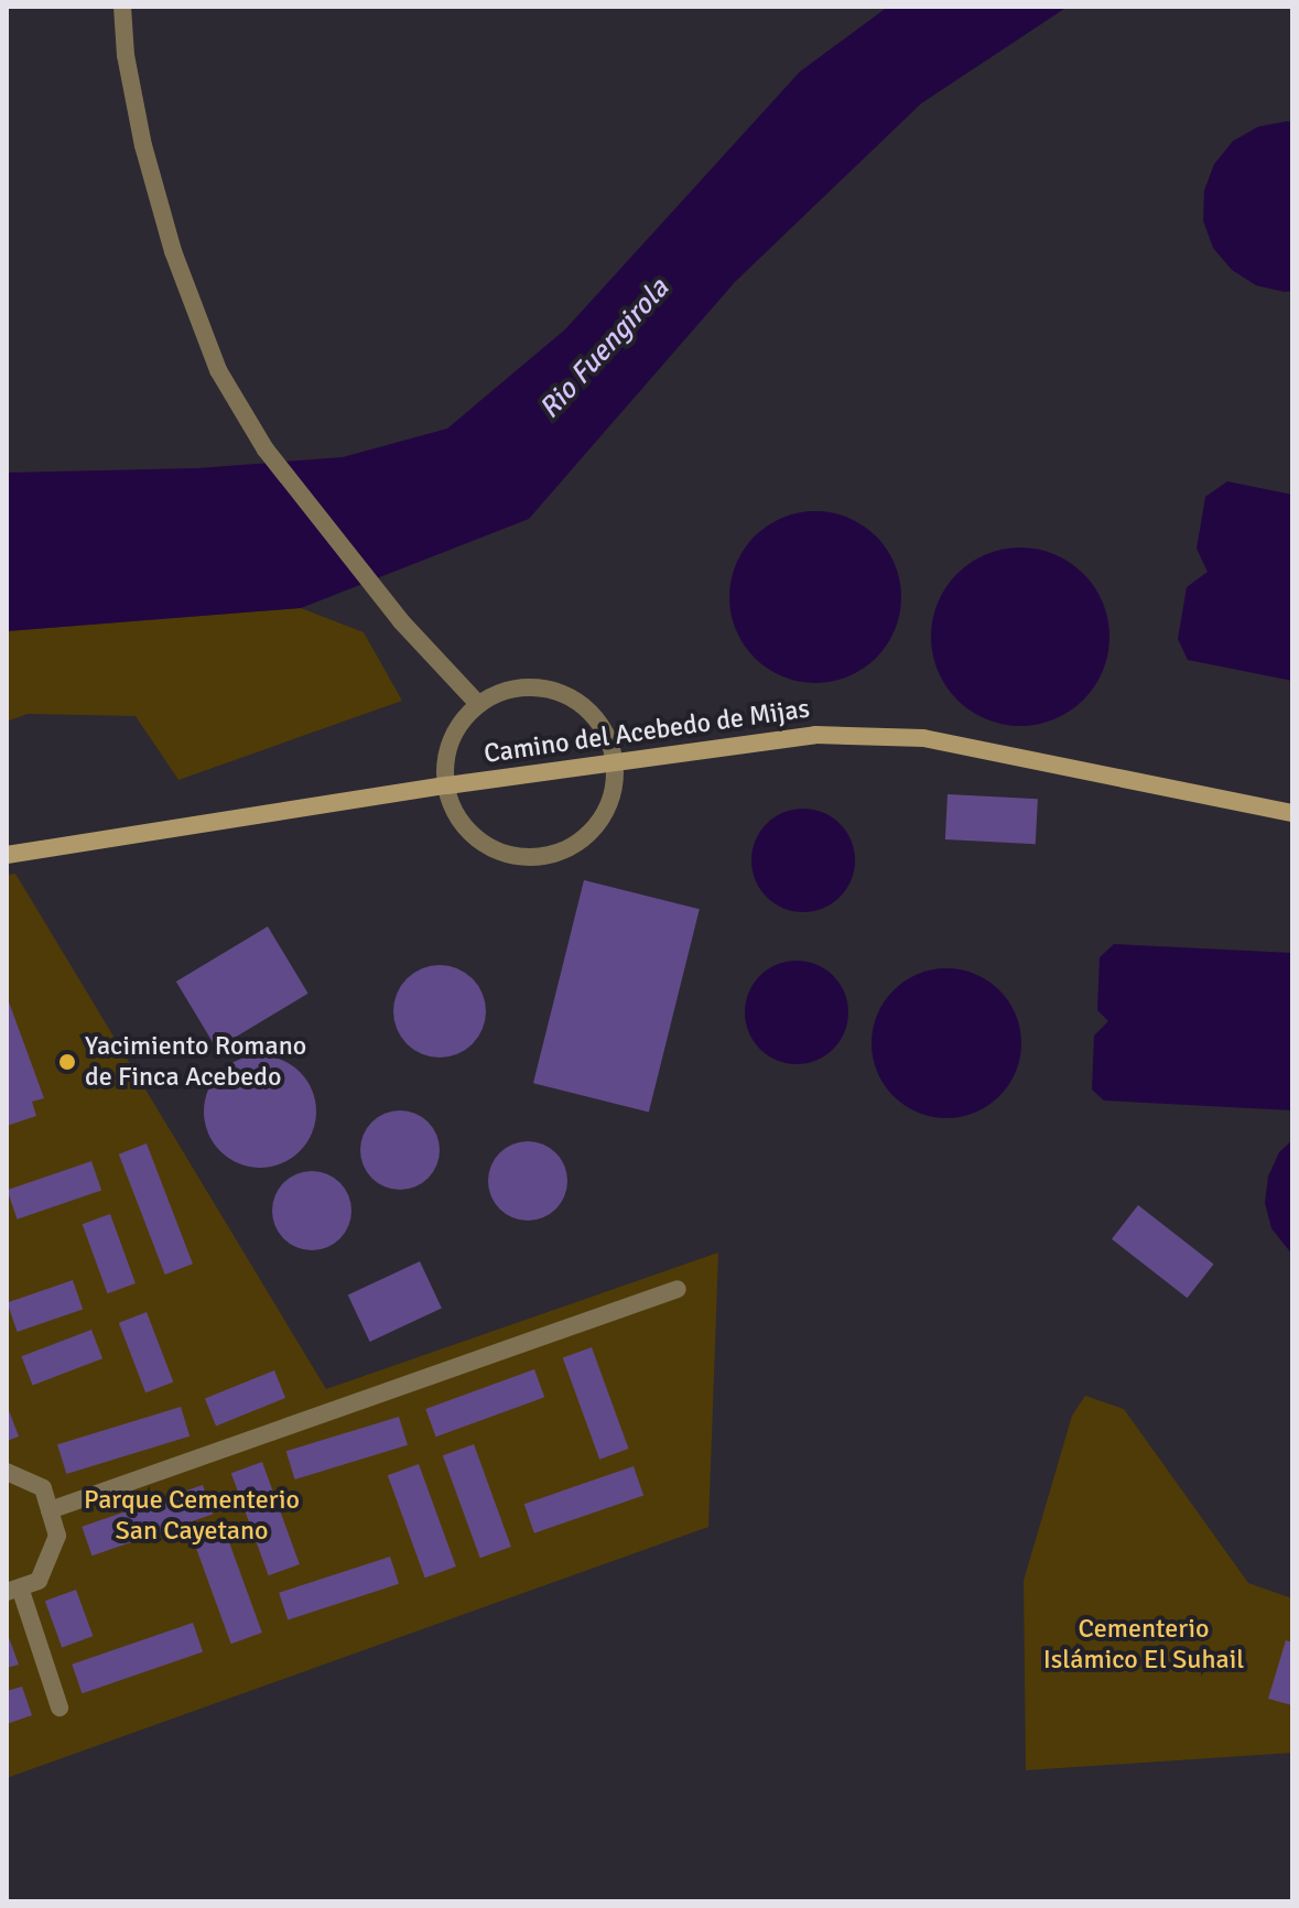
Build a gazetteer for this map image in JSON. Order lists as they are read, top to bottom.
{
  "streets": {
    "street": ["Camino del Acebedo de Mijas"]
  },
  "water": ["Rio Fuengirola"],
  "parks": ["Parque Cementerio San Cayetano", "Cementerio Islámico El Suhail"],
  "places": ["Yacimiento Romano de Finca Acebedo"]
}
